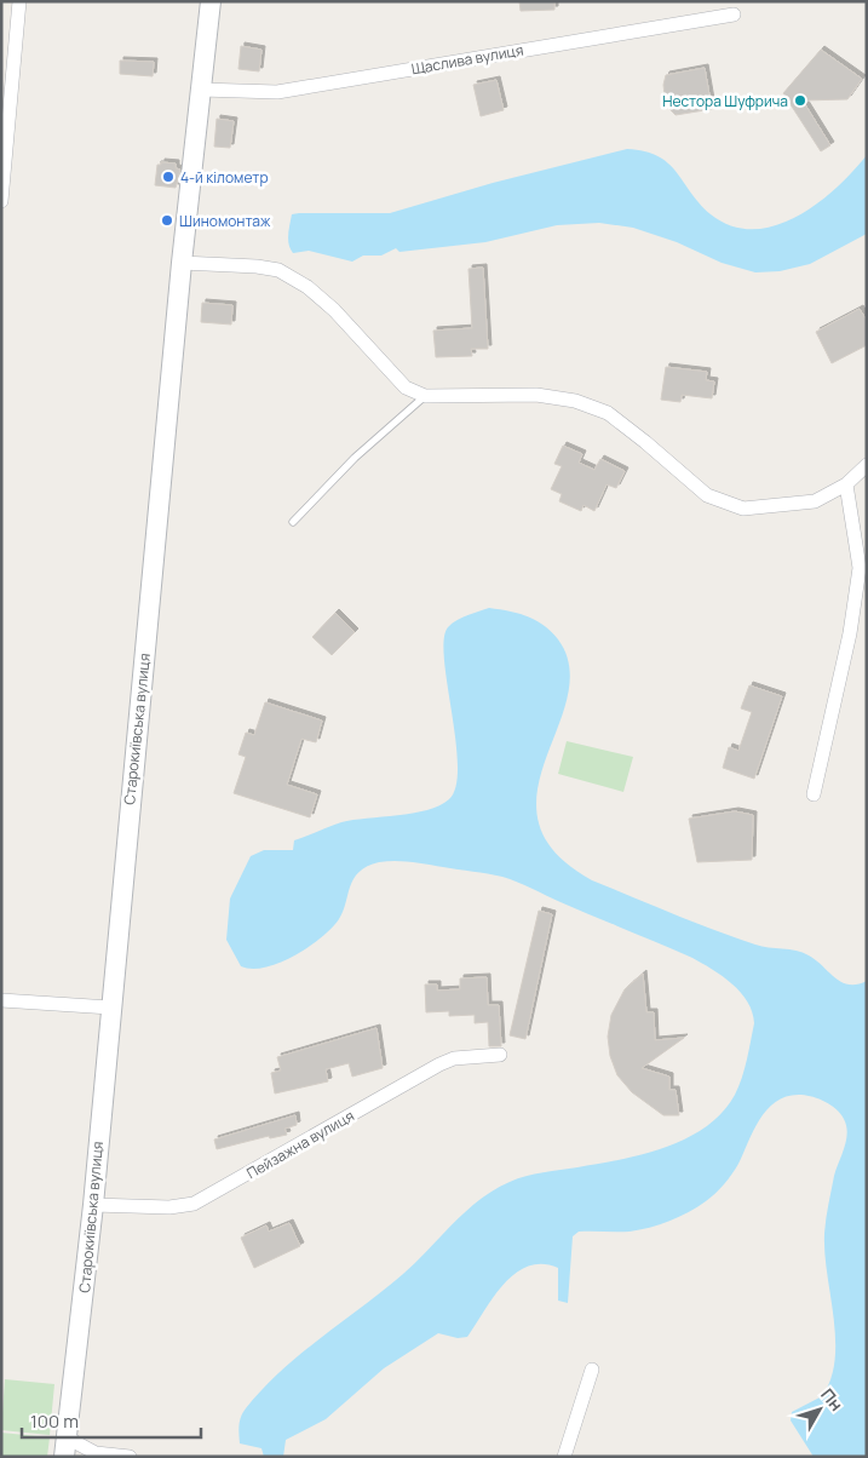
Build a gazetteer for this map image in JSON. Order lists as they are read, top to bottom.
{
  "streets": {
    "street": ["Щаслива вулиця", "Старокиївська вулиця", "Пейзажна вулиця"]
  },
  "crossings": [
    ["Щаслива вулиця", "Старокиївська вулиця"],
    ["Старокиївська вулиця", "Пейзажна вулиця"]
  ],
  "places": ["Нестора Шуфрича", "4-й кілометр", "Шиномонтаж"],
  "scale_bar": "100 m",
  "north": "top right"
}
